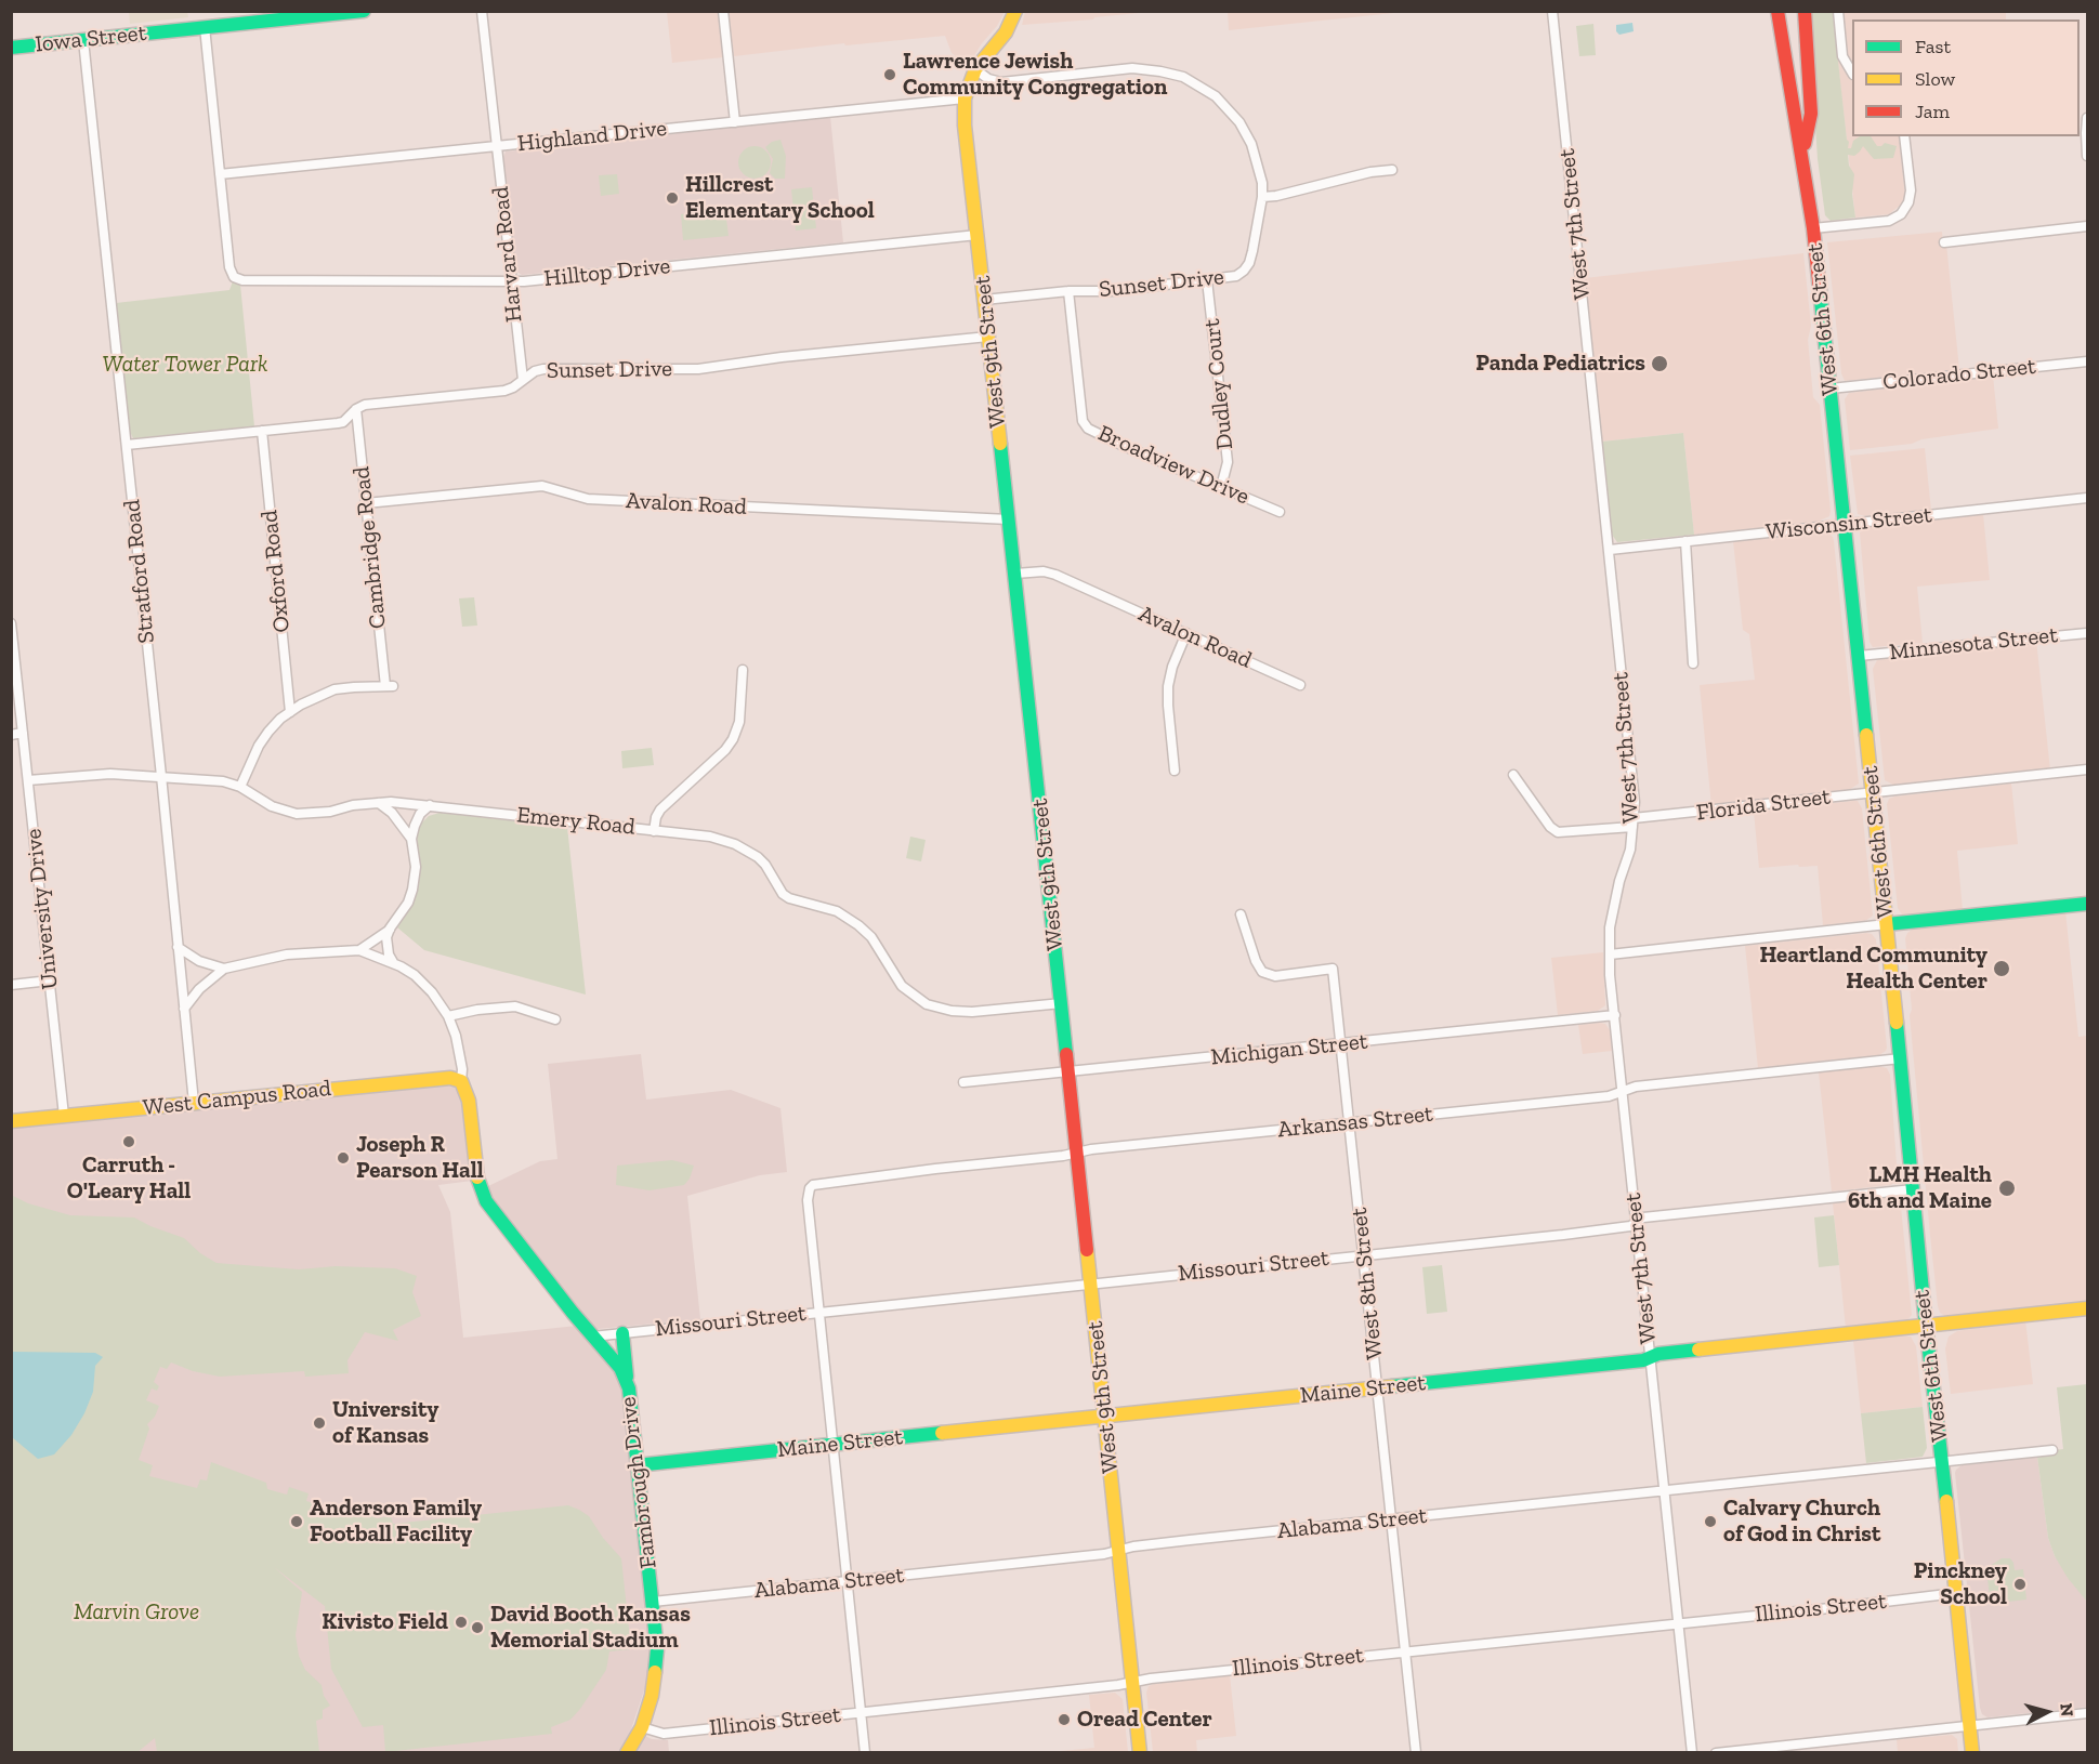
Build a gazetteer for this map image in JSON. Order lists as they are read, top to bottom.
{
  "streets": {
    "main road": [
      "Iowa Street",
      "West 6th Street",
      "West 9th Street",
      "West Campus Road",
      "Maine Street",
      "Fambrough Drive"
    ],
    "street": [
      "Highland Drive",
      "West 7th Street",
      "Harvard Road",
      "Hilltop Drive",
      "Sunset Drive",
      "Colorado Street",
      "Dudley Court",
      "Broadview Drive",
      "Avalon Road",
      "Wisconsin Street",
      "Cambridge Road",
      "Stratford Road",
      "Oxford Road",
      "Minnesota Street",
      "Florida Street",
      "Emery Road",
      "University Drive",
      "Michigan Street",
      "Arkansas Street",
      "Missouri Street",
      "West 8th Street",
      "Alabama Street",
      "Illinois Street"
    ]
  },
  "crossings": [
    ["Iowa Street", "Stratford Road"],
    ["Highland Drive", "Harvard Road"],
    ["Highland Drive", "Hilltop Drive"],
    ["Highland Drive", "West 9th Street"],
    ["West 7th Street", "Wisconsin Street"],
    ["West 7th Street", "Florida Street"],
    ["West 7th Street", "Michigan Street"],
    ["West 7th Street", "Arkansas Street"],
    ["West 7th Street", "Missouri Street"],
    ["West 7th Street", "Maine Street"],
    ["West 7th Street", "Alabama Street"],
    ["West 7th Street", "Illinois Street"],
    ["Harvard Road", "Hilltop Drive"],
    ["Harvard Road", "Sunset Drive"],
    ["Hilltop Drive", "West 9th Street"],
    ["Sunset Drive", "West 9th Street"],
    ["Sunset Drive", "Dudley Court"],
    ["Sunset Drive", "Broadview Drive"],
    ["Sunset Drive", "Cambridge Road"],
    ["Sunset Drive", "Stratford Road"],
    ["Sunset Drive", "Oxford Road"],
    ["West 6th Street", "Colorado Street"],
    ["West 6th Street", "Wisconsin Street"],
    ["West 6th Street", "Minnesota Street"],
    ["West 6th Street", "Florida Street"],
    ["West 6th Street", "Arkansas Street"],
    ["West 6th Street", "Missouri Street"],
    ["West 6th Street", "Maine Street"],
    ["West 6th Street", "Alabama Street"],
    ["West 6th Street", "Illinois Street"],
    ["West 9th Street", "Avalon Road"],
    ["West 9th Street", "Emery Road"],
    ["West 9th Street", "Michigan Street"],
    ["West 9th Street", "Arkansas Street"],
    ["West 9th Street", "Missouri Street"],
    ["West 9th Street", "Maine Street"],
    ["West 9th Street", "Alabama Street"],
    ["West 9th Street", "Illinois Street"],
    ["Dudley Court", "Broadview Drive"],
    ["Avalon Road", "Cambridge Road"],
    ["Cambridge Road", "Oxford Road"],
    ["Stratford Road", "Emery Road"],
    ["Stratford Road", "West Campus Road"],
    ["Emery Road", "University Drive"],
    ["University Drive", "West Campus Road"],
    ["Michigan Street", "West 8th Street"],
    ["West Campus Road", "Fambrough Drive"],
    ["Arkansas Street", "Missouri Street"],
    ["Arkansas Street", "West 8th Street"],
    ["Missouri Street", "West 8th Street"],
    ["Missouri Street", "Fambrough Drive"],
    ["West 8th Street", "Maine Street"],
    ["West 8th Street", "Alabama Street"],
    ["West 8th Street", "Illinois Street"],
    ["Maine Street", "Fambrough Drive"],
    ["Fambrough Drive", "Alabama Street"],
    ["Fambrough Drive", "Illinois Street"]
  ],
  "parks": ["Water Tower Park", "Marvin Grove"],
  "places": [
    "Lawrence Jewish Community Congregation",
    "Hillcrest Elementary School",
    "Panda Pediatrics",
    "Heartland Community Health Center",
    "Carruth - O'Leary Hall",
    "Joseph R Pearson Hall",
    "LMH Health 6th and Maine",
    "University of Kansas",
    "Anderson Family Football Facility",
    "Calvary Church of God in Christ",
    "Pinckney School",
    "Kivisto Field",
    "David Booth Kansas Memorial Stadium",
    "Oread Center"
  ],
  "legend": ["Fast", "Slow", "Jam"],
  "north": "right"
}
